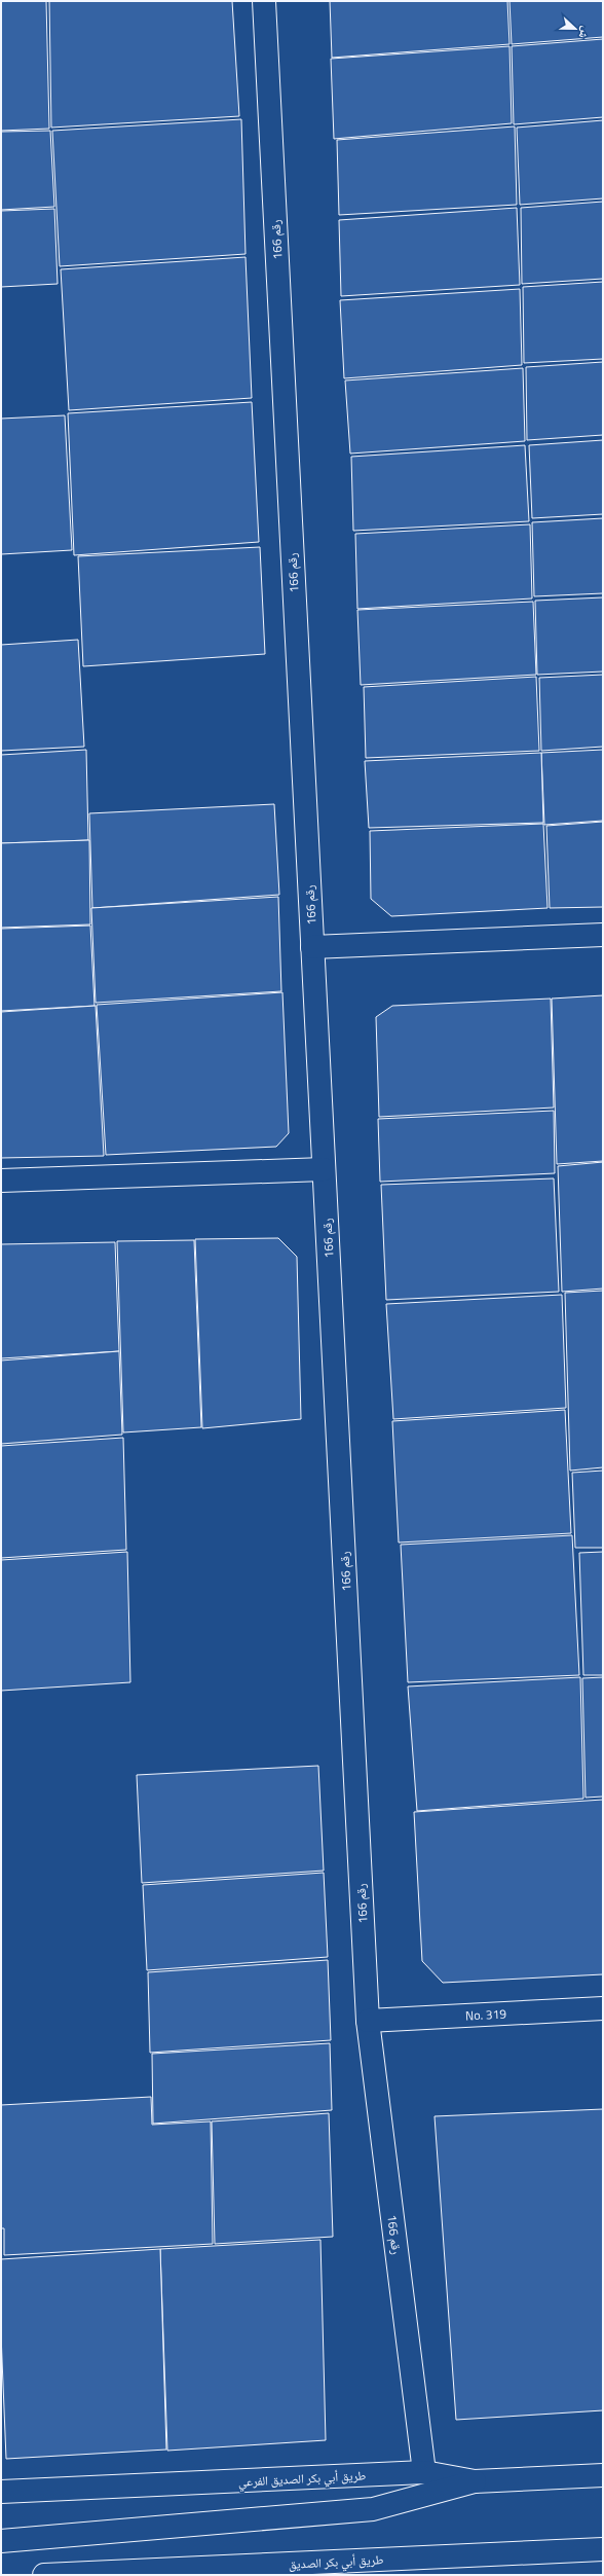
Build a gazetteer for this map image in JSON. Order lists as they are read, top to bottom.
{
  "streets": {
    "street": [
      "رقم 166",
      "No. 319",
      "طريق أبي بكر الصديق الفرعي",
      "طريق أبي بكر الصديق"
    ]
  },
  "crossings": [
    ["رقم 166", "No. 319"],
    ["رقم 166", "طريق أبي بكر الصديق الفرعي"]
  ],
  "north": "right"
}
